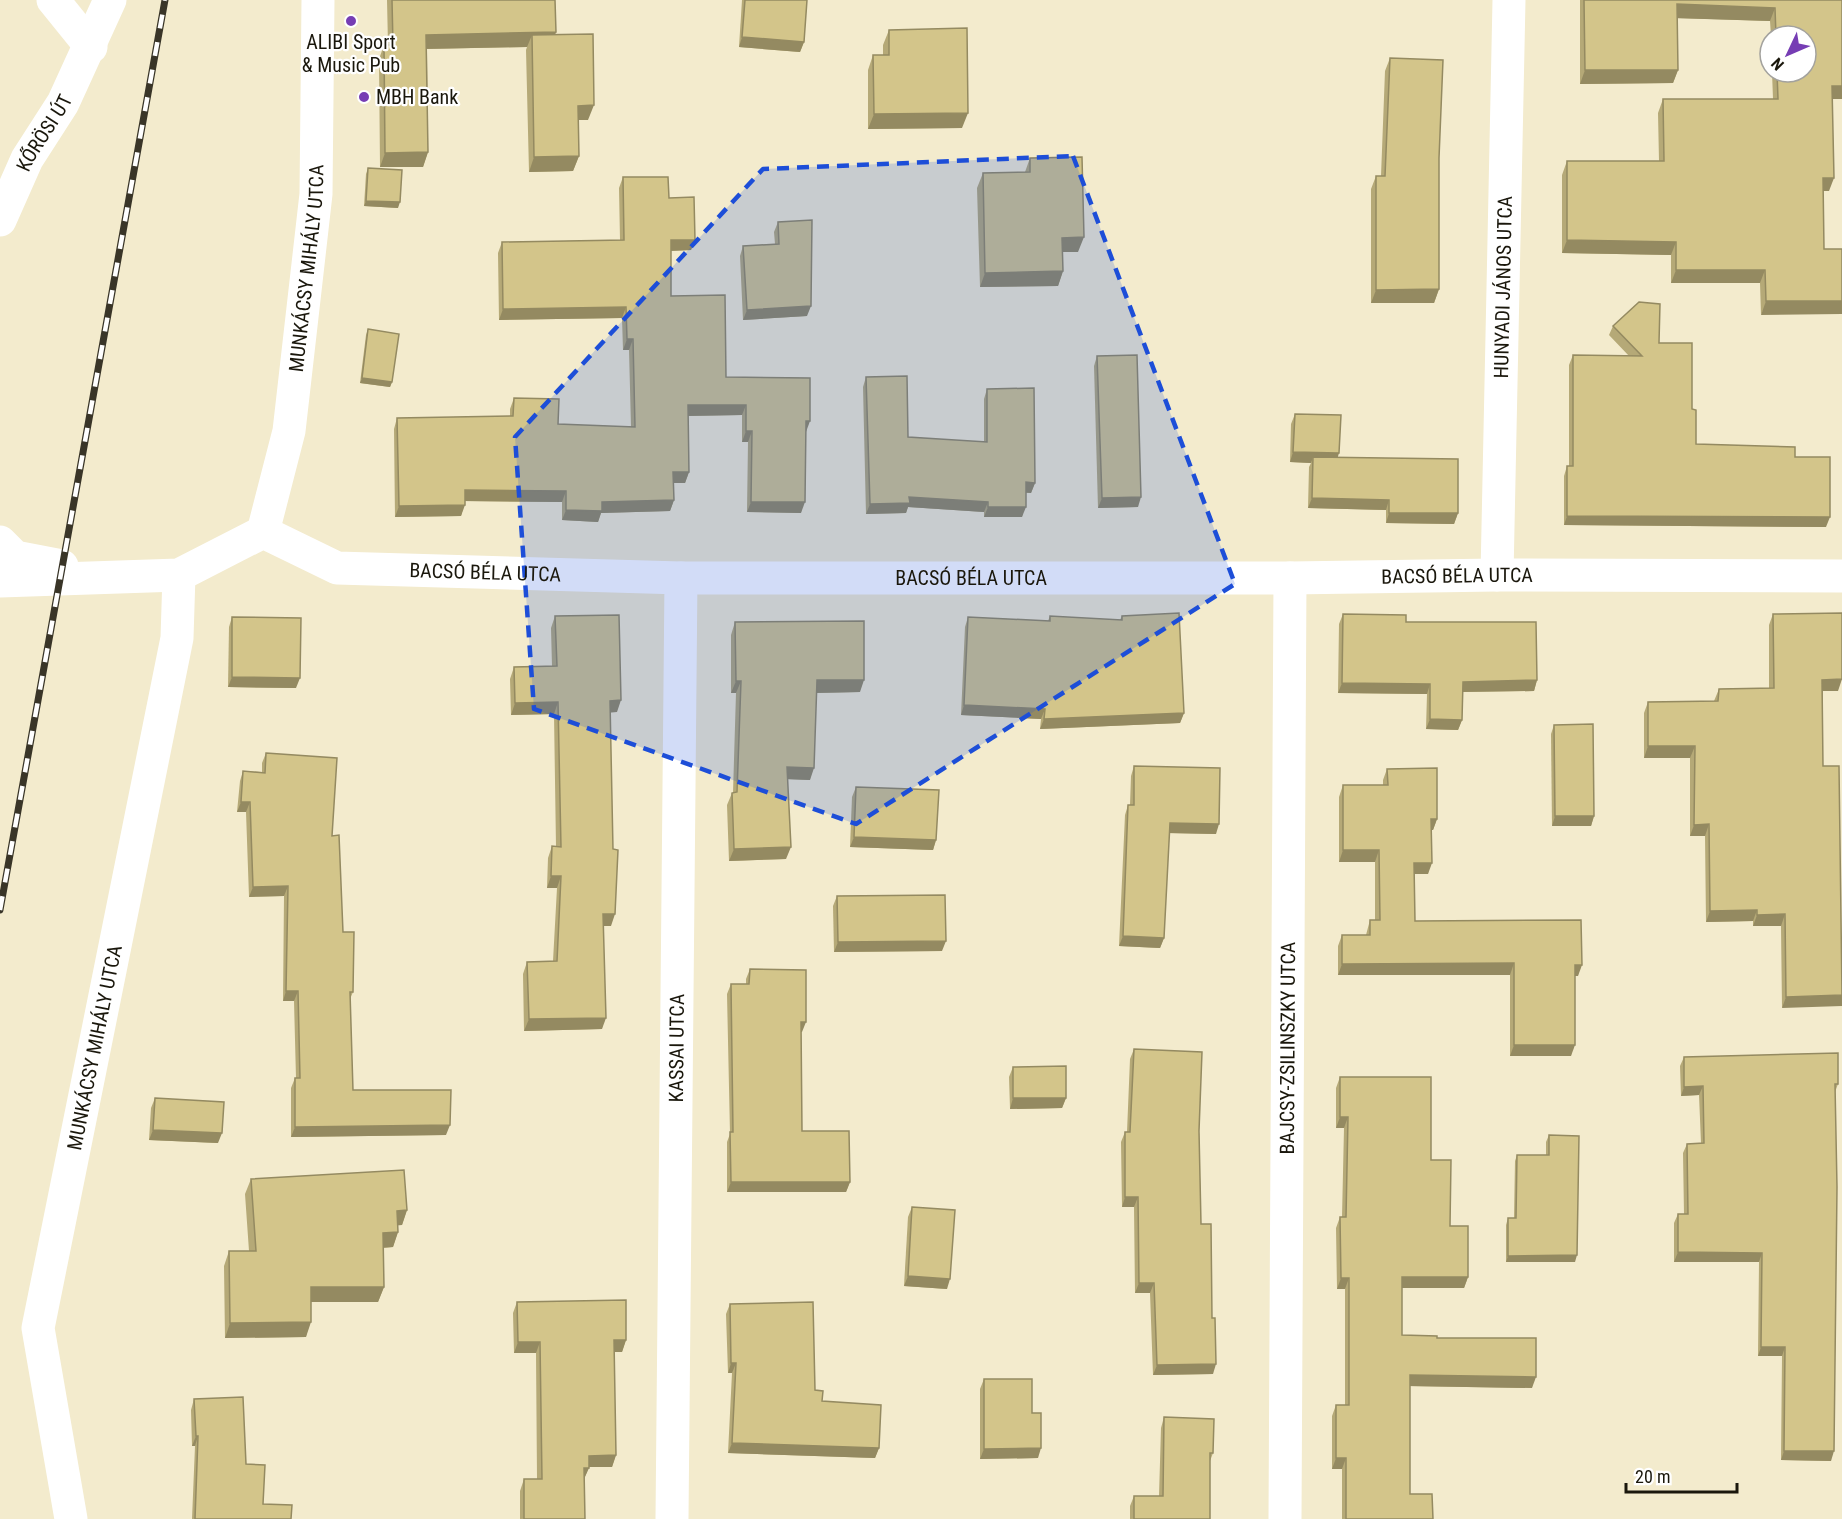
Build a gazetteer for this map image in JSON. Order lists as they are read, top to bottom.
{
  "streets": {
    "street": [
      "KŐRÖSI ÚT",
      "MUNKÁCSY MIHÁLY UTCA",
      "HUNYADI JÁNOS UTCA",
      "BACSÓ BÉLA UTCA",
      "KASSAI UTCA",
      "BAJCSY-ZSILINSZKY UTCA"
    ]
  },
  "crossings": [
    ["MUNKÁCSY MIHÁLY UTCA", "BACSÓ BÉLA UTCA"],
    ["HUNYADI JÁNOS UTCA", "BACSÓ BÉLA UTCA"],
    ["BACSÓ BÉLA UTCA", "KASSAI UTCA"],
    ["BACSÓ BÉLA UTCA", "BAJCSY-ZSILINSZKY UTCA"]
  ],
  "places": ["ALIBI Sport & Music Pub", "MBH Bank"],
  "scale_bar": "20 m",
  "north": "bottom left"
}
